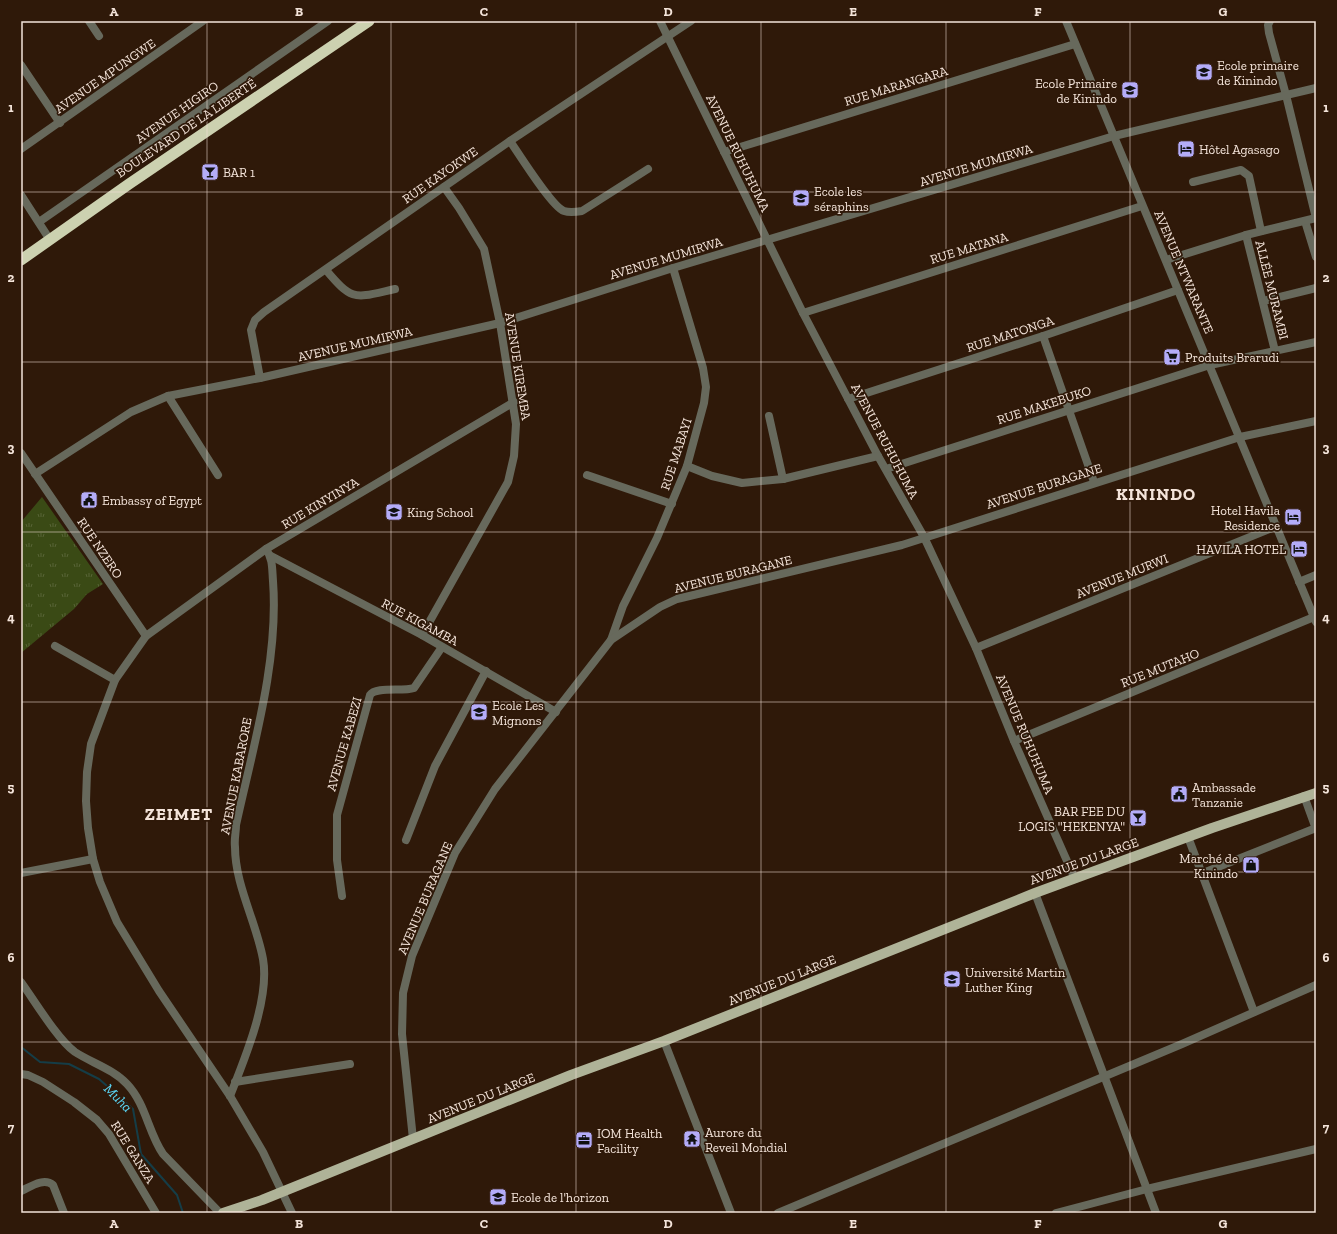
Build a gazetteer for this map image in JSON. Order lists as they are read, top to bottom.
{
  "streets": {
    "highway": ["BOULEVARD DE LA LIBERTÉ"],
    "main road": ["AVENUE DU LARGE"],
    "street": [
      "AVENUE MPUNGWE",
      "RUE MARANGARA",
      "AVENUE HIGIRO",
      "AVENUE RUHUHUMA",
      "AVENUE MUMIRWA",
      "RUE KAYOKWE",
      "RUE MATANA",
      "AVENUE NTWARANTE",
      "ALLÉE MURAMBI",
      "RUE MATONGA",
      "AVENUE KIREMBA",
      "RUE MAKEBUKO",
      "RUE MABAYI",
      "AVENUE BURAGANE",
      "RUE KINYINYA",
      "RUE NZERO",
      "AVENUE MURWI",
      "RUE KIGAMBA",
      "RUE MUTAHO",
      "AVENUE KABEZI",
      "AVENUE KABARORE",
      "RUE GANZA"
    ]
  },
  "crossings": [
    ["RUE MARANGARA", "AVENUE RUHUHUMA"],
    ["RUE MARANGARA", "AVENUE NTWARANTE"],
    ["AVENUE RUHUHUMA", "AVENUE MUMIRWA"],
    ["AVENUE RUHUHUMA", "RUE KAYOKWE"],
    ["AVENUE RUHUHUMA", "RUE MATANA"],
    ["AVENUE RUHUHUMA", "RUE MATONGA"],
    ["AVENUE RUHUHUMA", "RUE MAKEBUKO"],
    ["AVENUE RUHUHUMA", "AVENUE BURAGANE"],
    ["AVENUE RUHUHUMA", "AVENUE MURWI"],
    ["AVENUE RUHUHUMA", "RUE MUTAHO"],
    ["AVENUE RUHUHUMA", "AVENUE DU LARGE"],
    ["AVENUE MUMIRWA", "RUE KAYOKWE"],
    ["AVENUE MUMIRWA", "AVENUE NTWARANTE"],
    ["AVENUE MUMIRWA", "AVENUE KIREMBA"],
    ["AVENUE MUMIRWA", "RUE MABAYI"],
    ["AVENUE MUMIRWA", "RUE NZERO"],
    ["RUE KAYOKWE", "AVENUE KIREMBA"],
    ["RUE MATANA", "AVENUE NTWARANTE"],
    ["AVENUE NTWARANTE", "RUE MATONGA"],
    ["AVENUE NTWARANTE", "RUE MAKEBUKO"],
    ["AVENUE NTWARANTE", "AVENUE BURAGANE"],
    ["AVENUE NTWARANTE", "AVENUE MURWI"],
    ["AVENUE NTWARANTE", "RUE MUTAHO"],
    ["ALLÉE MURAMBI", "RUE MAKEBUKO"],
    ["AVENUE KIREMBA", "RUE KINYINYA"],
    ["AVENUE KIREMBA", "RUE KIGAMBA"],
    ["RUE MABAYI", "AVENUE BURAGANE"],
    ["AVENUE BURAGANE", "RUE KIGAMBA"],
    ["AVENUE BURAGANE", "AVENUE DU LARGE"],
    ["RUE KINYINYA", "RUE NZERO"],
    ["RUE KINYINYA", "AVENUE KABARORE"],
    ["RUE KINYINYA", "AVENUE DU LARGE"],
    ["RUE KIGAMBA", "AVENUE KABEZI"],
    ["RUE KIGAMBA", "AVENUE KABARORE"]
  ],
  "districts": ["KININDO", "ZEIMET"],
  "water": ["Muha"],
  "places": {
    "school or university": [
      "Ecole primaire de Kinindo",
      "Ecole Primaire de Kinindo",
      "Ecole les séraphins",
      "King School",
      "Ecole Les Mignons",
      "Université Martin Luther King",
      "Ecole de l'horizon"
    ],
    "hotel": ["Hôtel Agasago", "Hotel Havila Residence", "HAVILA HOTEL"],
    "bar": ["BAR 1", "BAR FEE DU LOGIS \"HEKENYA\""],
    "supermarket": ["Produits Brarudi"],
    "public building": ["Embassy of Egypt", "Ambassade Tanzanie"],
    "shop": ["Marché de Kinindo"],
    "temple": ["Aurore du Reveil Mondial"],
    "office": ["IOM Health Facility"]
  },
  "grid": {
    "columns": [
      "A",
      "B",
      "C",
      "D",
      "E",
      "F",
      "G"
    ],
    "rows": [
      "1",
      "2",
      "3",
      "4",
      "5",
      "6",
      "7"
    ]
  }
}
